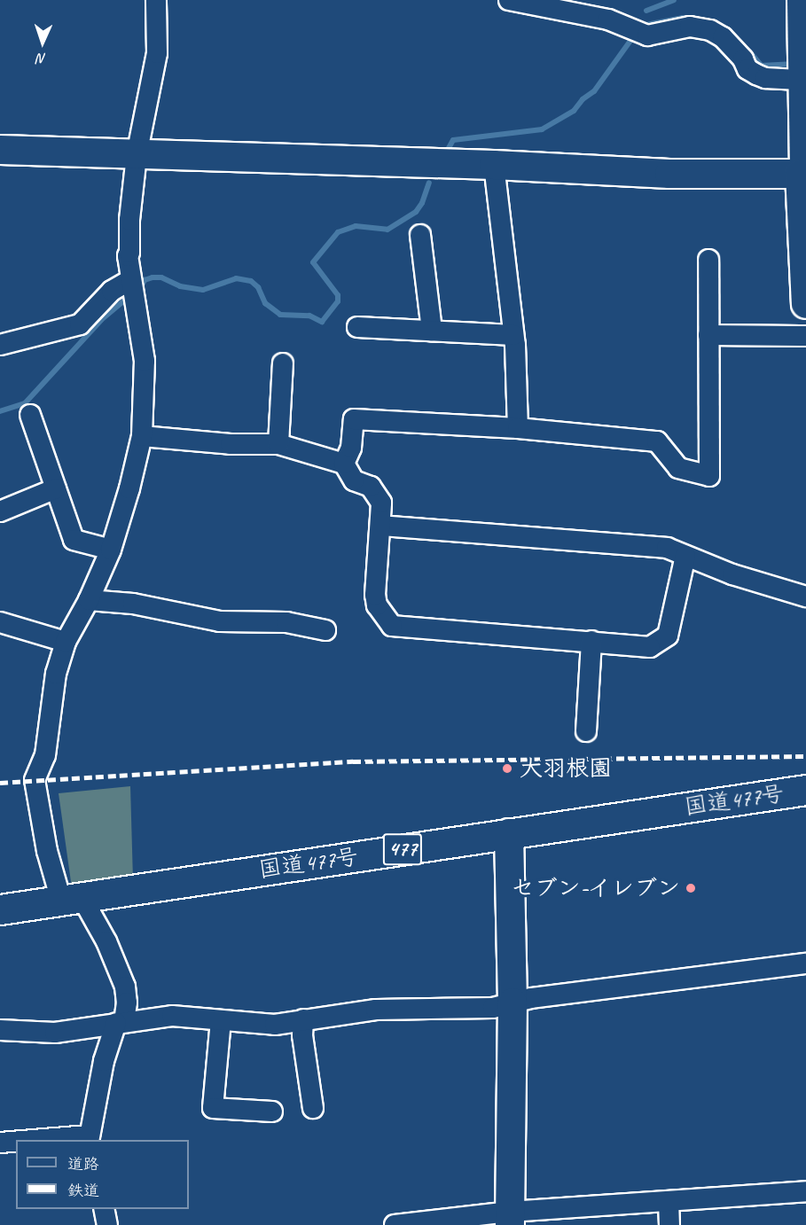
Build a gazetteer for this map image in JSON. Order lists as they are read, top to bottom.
{
  "streets": {
    "highway": ["国道477号", "477"]
  },
  "places": ["大羽根園", "セブン-イレブン"],
  "legend": ["道路", "鉄道"],
  "north": "bottom"
}
